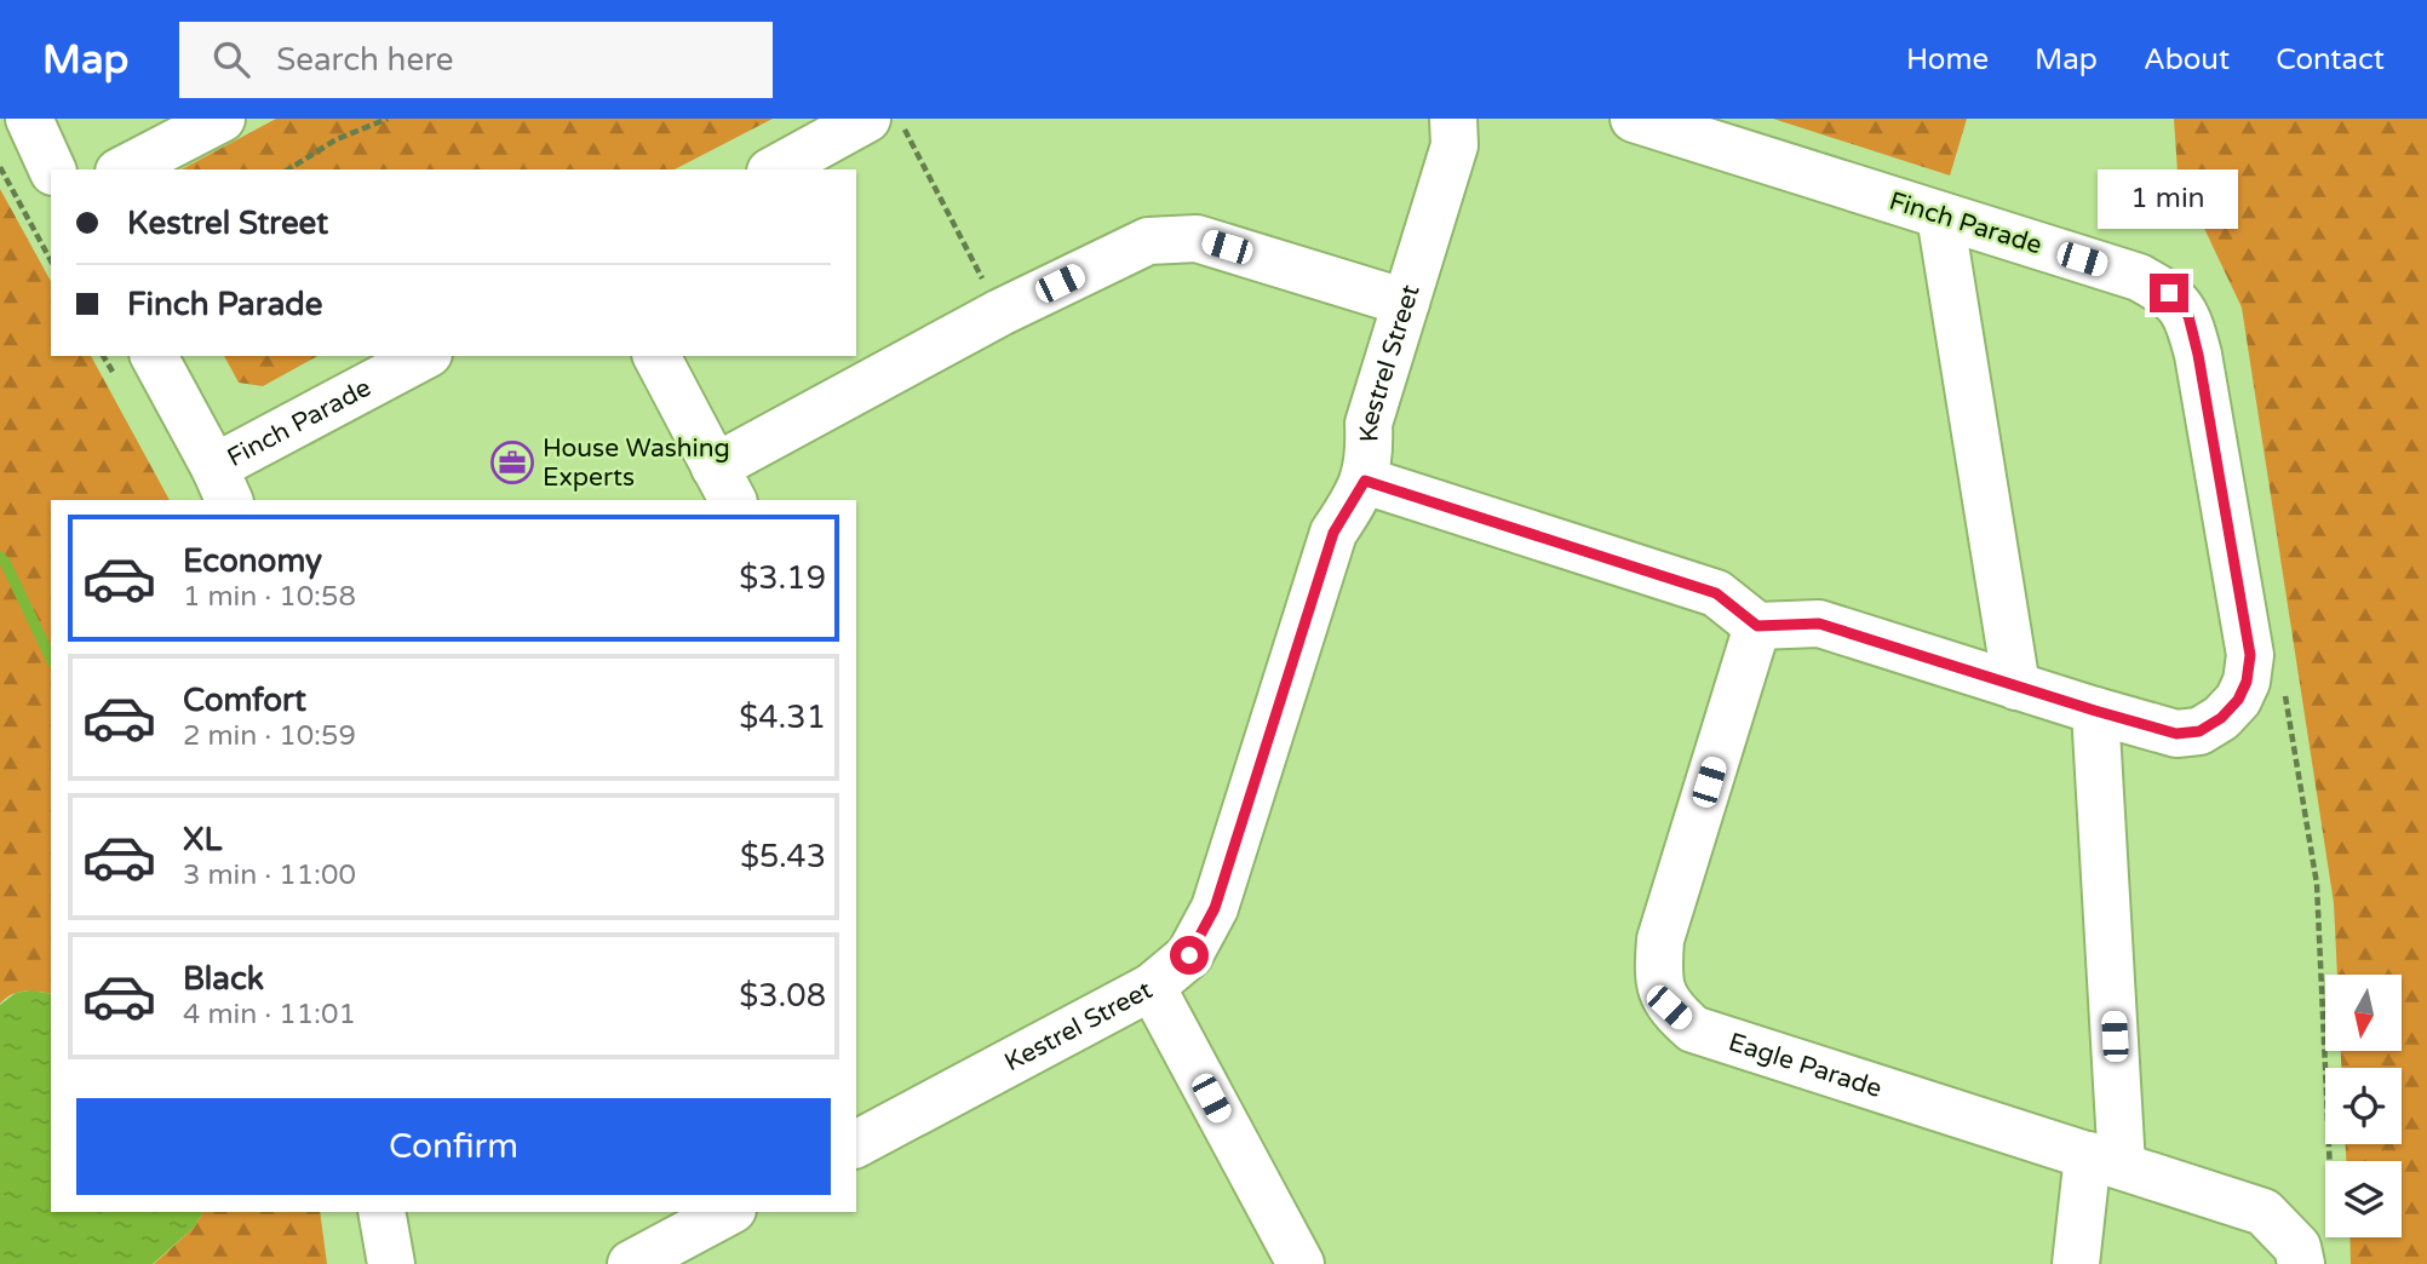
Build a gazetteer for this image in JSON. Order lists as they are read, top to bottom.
{
  "streets": {
    "street": ["Finch Parade", "Kestrel Street", "Eagle Parade"]
  },
  "crossings": [
    ["Finch Parade", "Eagle Parade"]
  ],
  "places": {
    "office": ["House Washing Experts"]
  },
  "north": "bottom",
  "page": {
    "header": "Map",
    "search": "Search here",
    "nav": [
      "Home",
      "Map",
      "About",
      "Contact"
    ],
    "bubble": "1 min",
    "banner": ["Kestrel Street", "Finch Parade"],
    "list": [
      {
        "name": "Economy",
        "note": "1 min · 10:58",
        "value": "$3.19"
      },
      {
        "name": "Comfort",
        "note": "2 min · 10:59",
        "value": "$4.31"
      },
      {
        "name": "XL",
        "note": "3 min · 11:00",
        "value": "$5.43"
      },
      {
        "name": "Black",
        "note": "4 min · 11:01",
        "value": "$3.08"
      }
    ],
    "buttons": "Confirm"
  }
}
